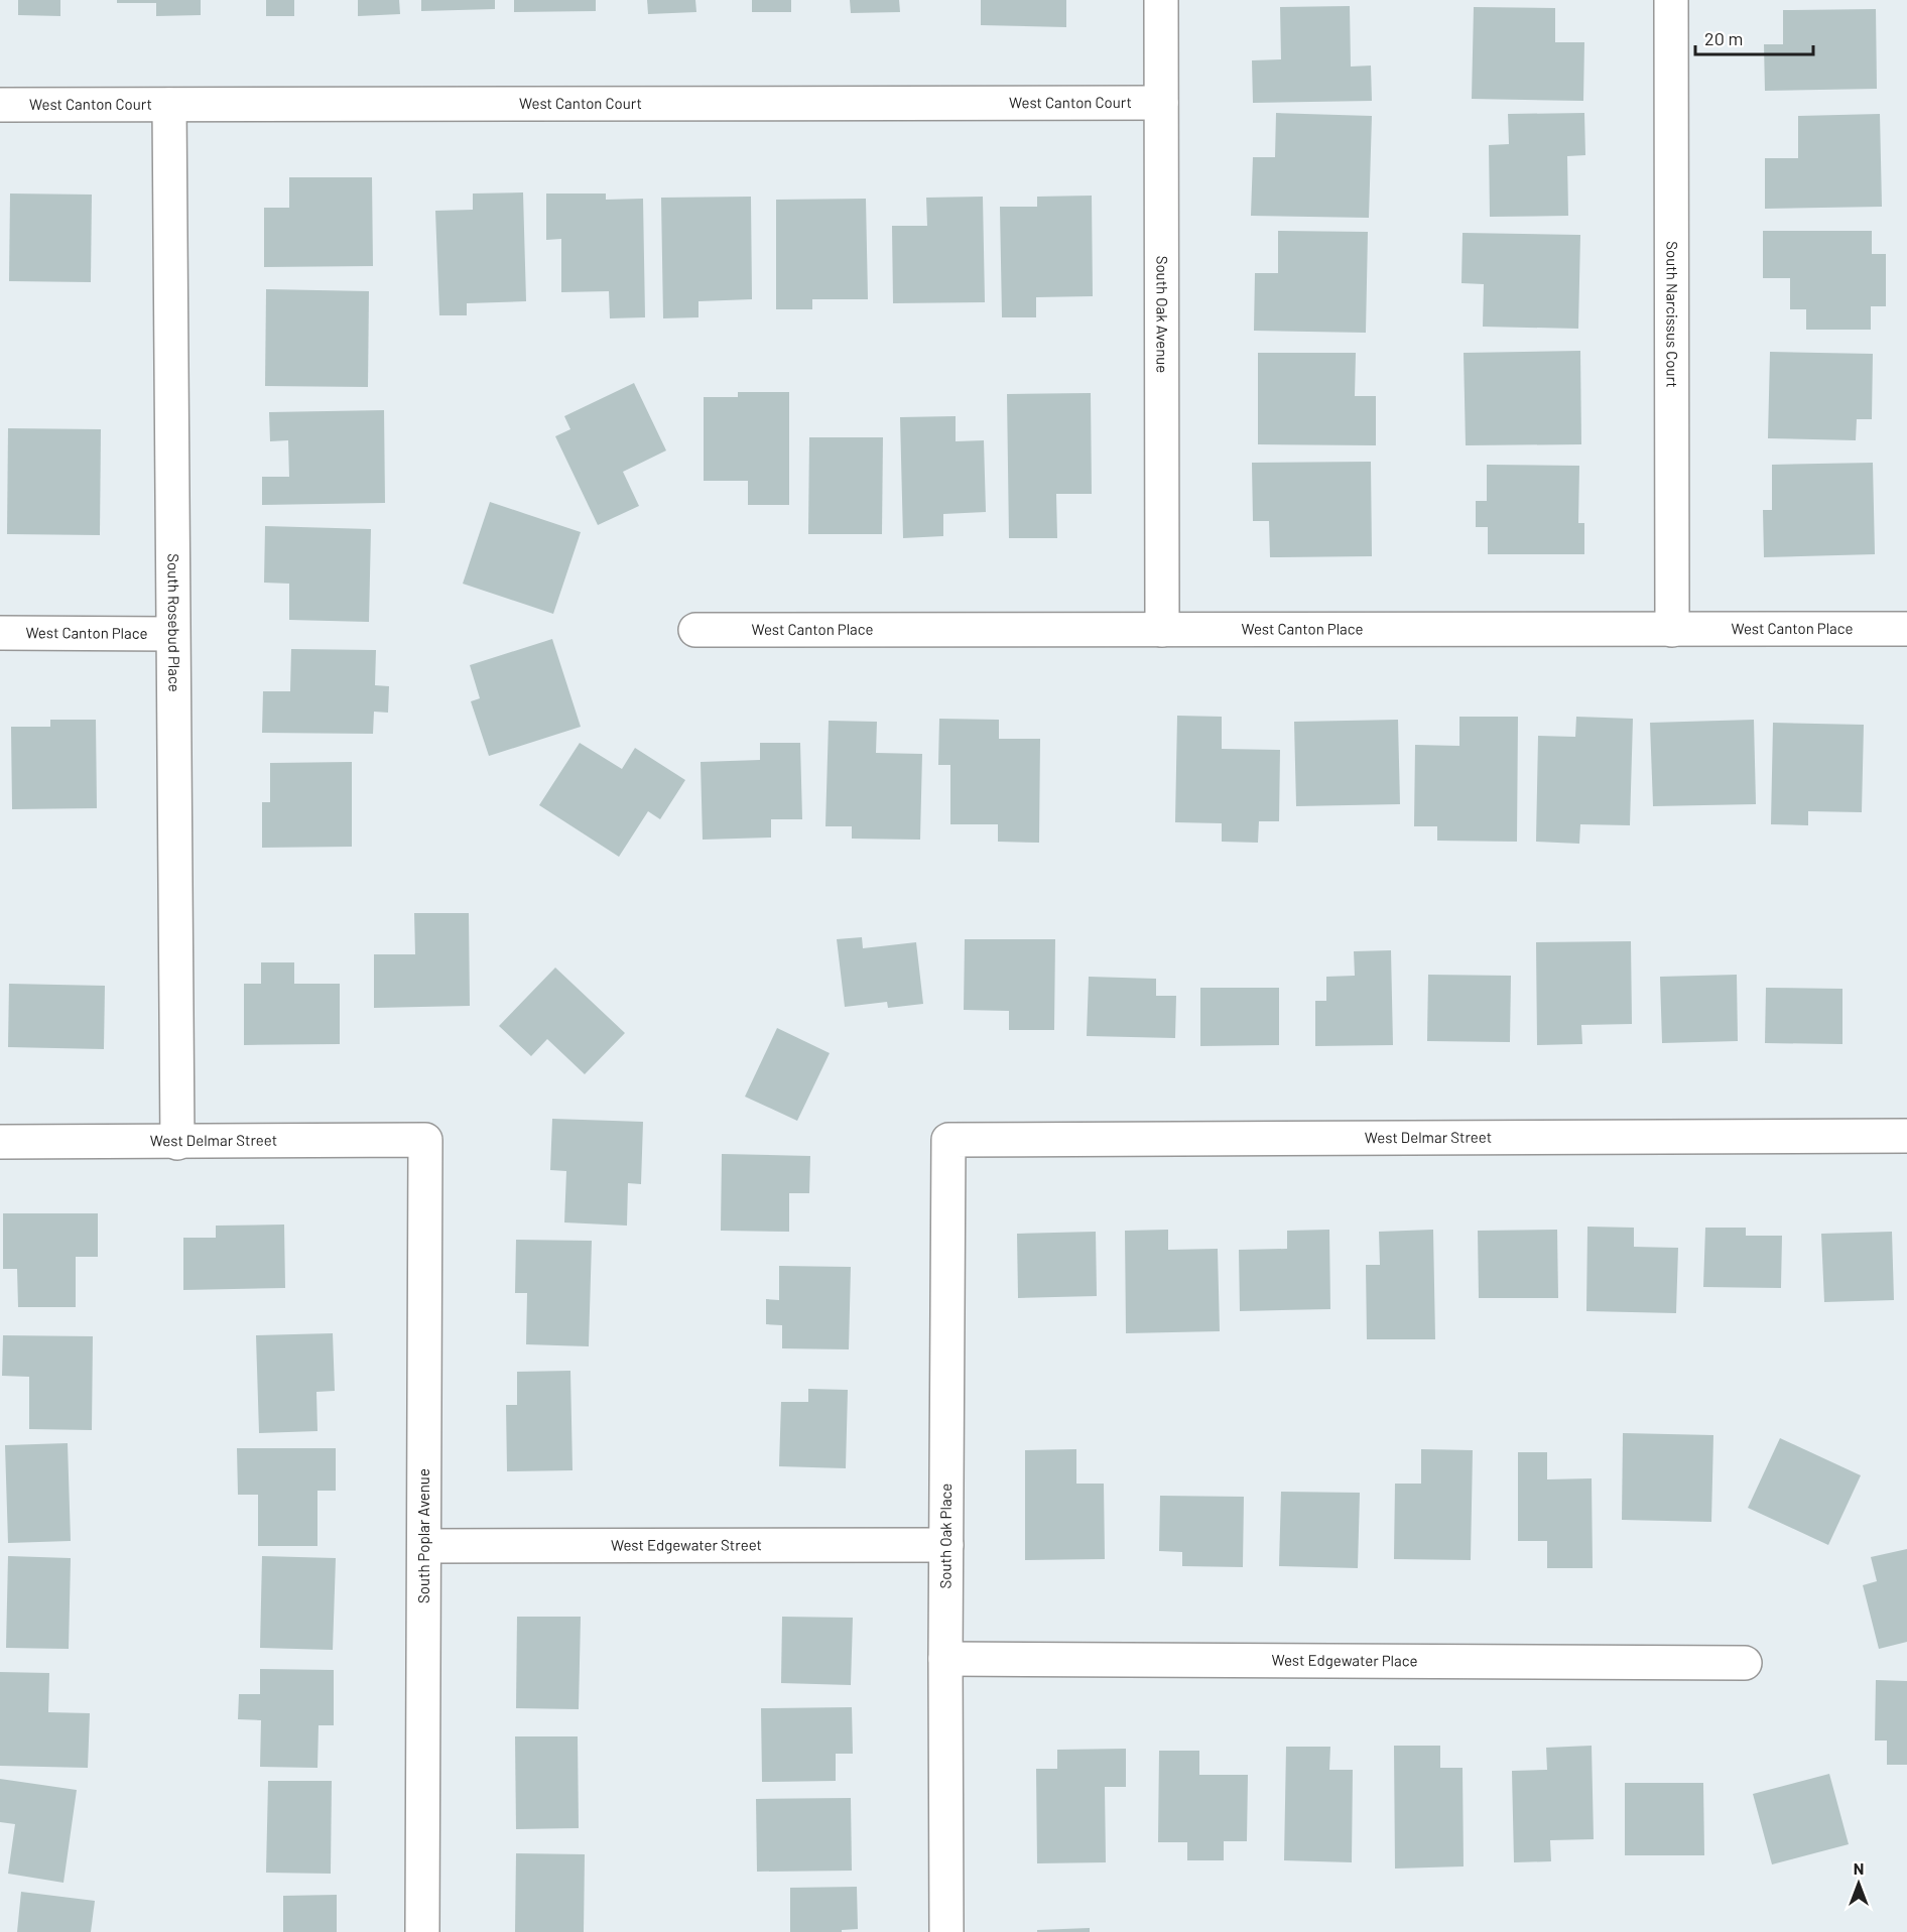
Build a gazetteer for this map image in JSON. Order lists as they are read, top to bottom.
{
  "streets": {
    "street": [
      "West Canton Court",
      "South Narcissus Court",
      "South Oak Avenue",
      "South Rosebud Place",
      "West Canton Place",
      "West Delmar Street",
      "South Poplar Avenue",
      "South Oak Place",
      "West Edgewater Street",
      "West Edgewater Place"
    ]
  },
  "crossings": [
    ["West Canton Court", "South Oak Avenue"],
    ["West Canton Court", "South Rosebud Place"],
    ["South Narcissus Court", "West Canton Place"],
    ["South Oak Avenue", "West Canton Place"],
    ["South Rosebud Place", "West Canton Place"],
    ["South Rosebud Place", "West Delmar Street"],
    ["West Delmar Street", "South Poplar Avenue"],
    ["West Delmar Street", "South Oak Place"],
    ["South Poplar Avenue", "West Edgewater Street"],
    ["South Oak Place", "West Edgewater Street"],
    ["South Oak Place", "West Edgewater Place"]
  ],
  "scale_bar": "20 m",
  "north": "top"
}
